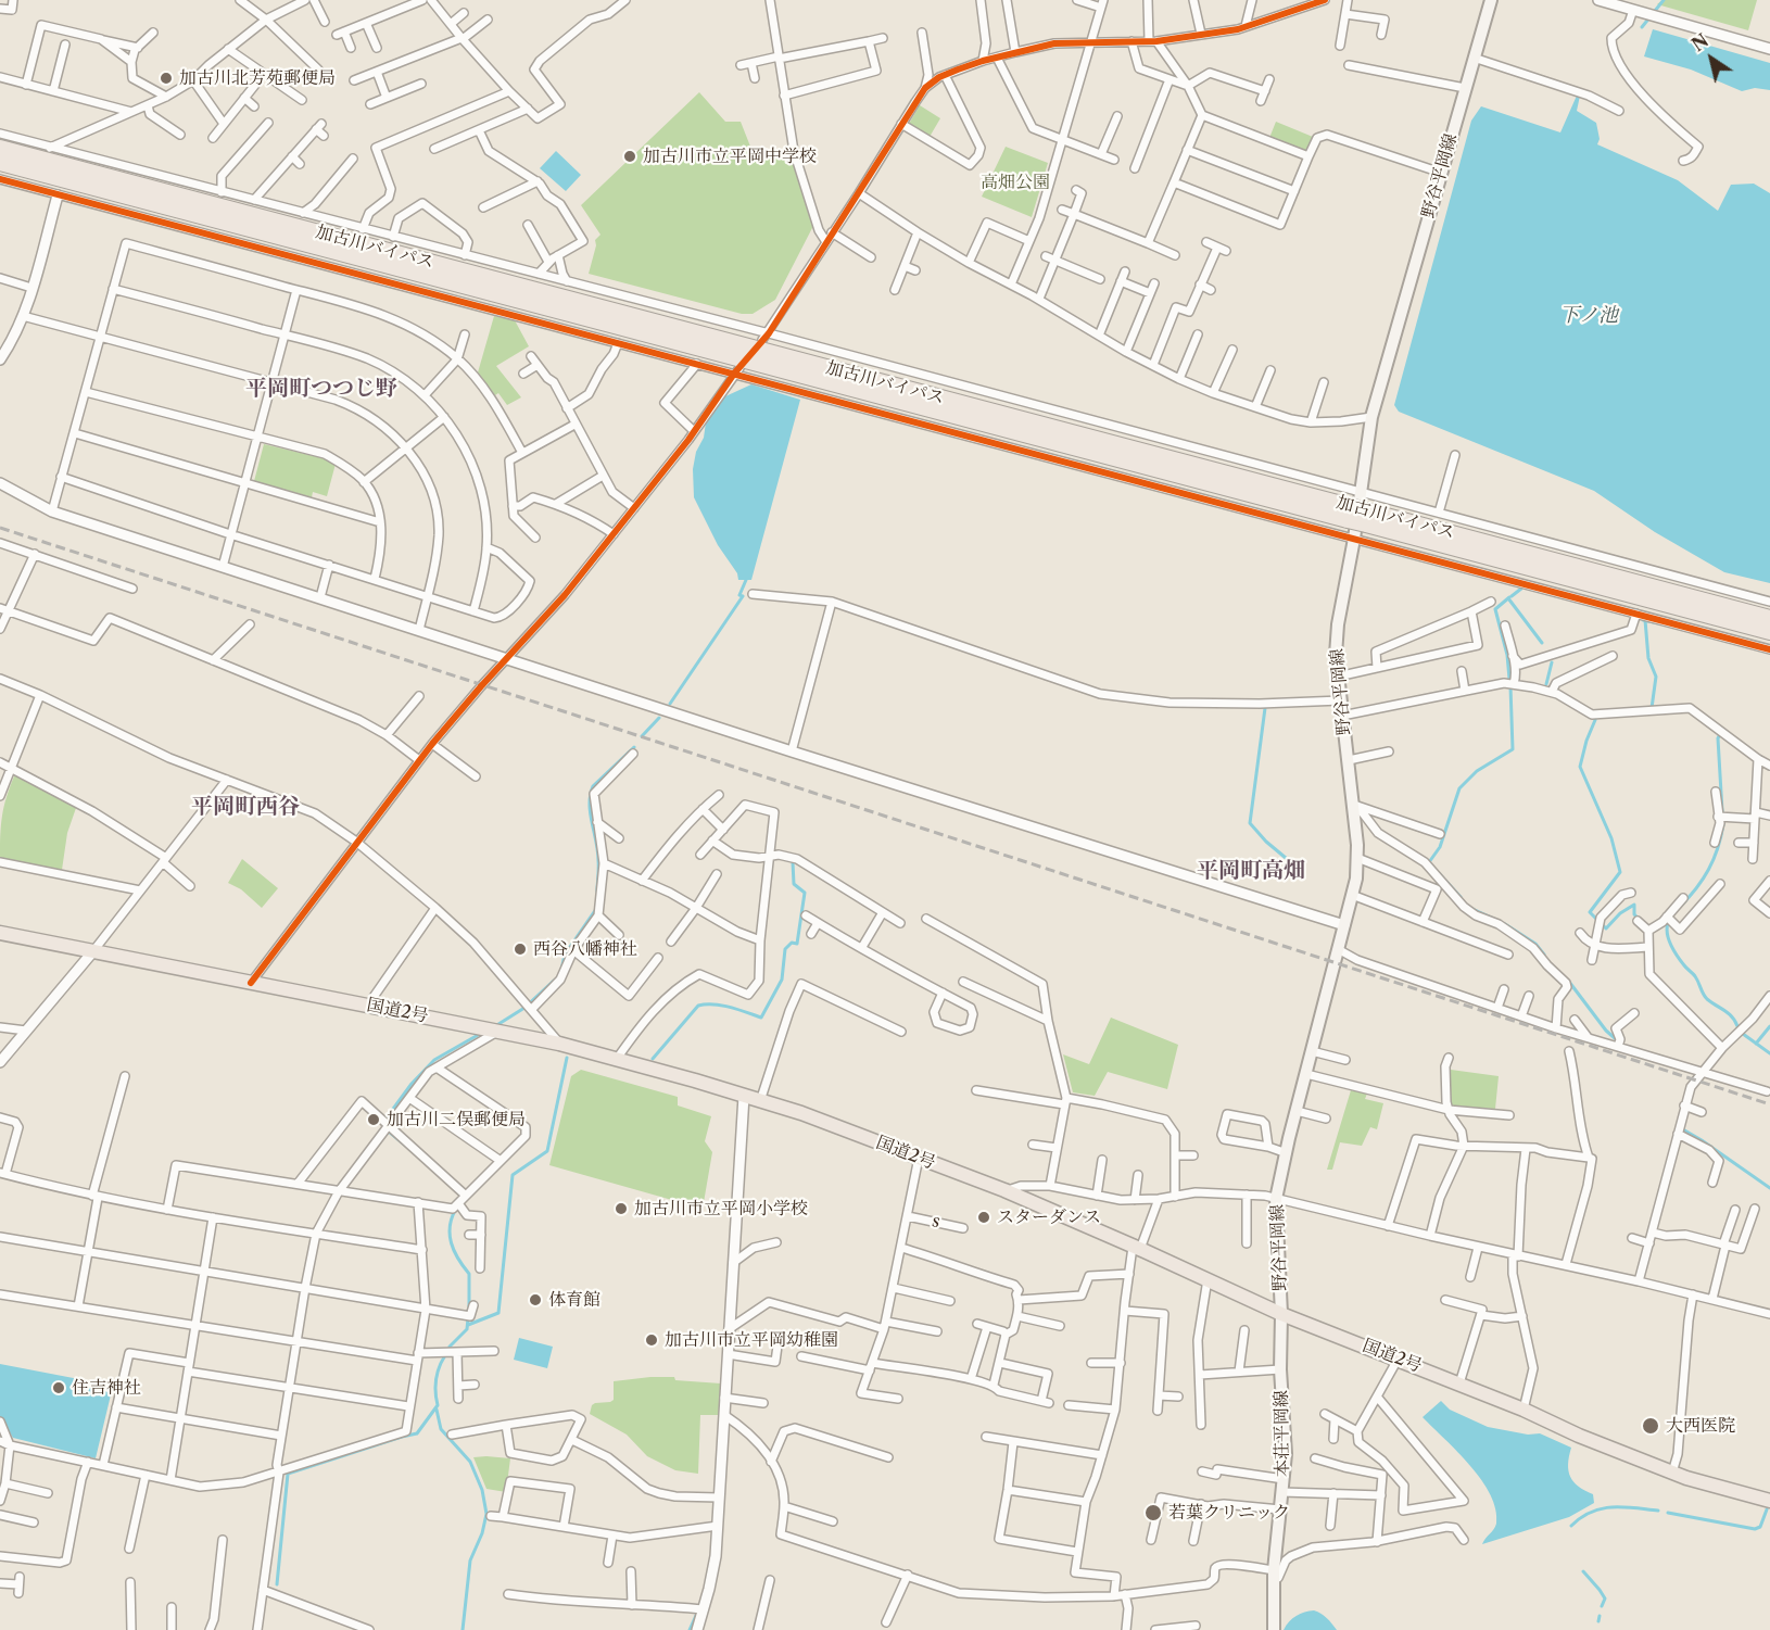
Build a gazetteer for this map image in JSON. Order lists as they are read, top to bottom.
{
  "streets": {
    "highway": ["加古川バイパス", "国道2号"],
    "main road": ["野谷平岡線", "本荘平岡線"],
    "street": ["s"]
  },
  "crossings": [
    ["野谷平岡線", "国道2号"],
    ["野谷平岡線", "本荘平岡線"],
    ["国道2号", "本荘平岡線"]
  ],
  "districts": ["平岡町つつじ野", "平岡町西谷", "平岡町高畑"],
  "water": ["下ノ池"],
  "parks": ["高畑公園"],
  "places": [
    "加古川北芳苑郵便局",
    "加古川市立平岡中学校",
    "西谷八幡神社",
    "加古川二俣郵便局",
    "加古川市立平岡小学校",
    "スターダンス",
    "体育館",
    "加古川市立平岡幼稚園",
    "住吉神社",
    "大西医院",
    "若葉クリニック"
  ],
  "north": "top left"
}
